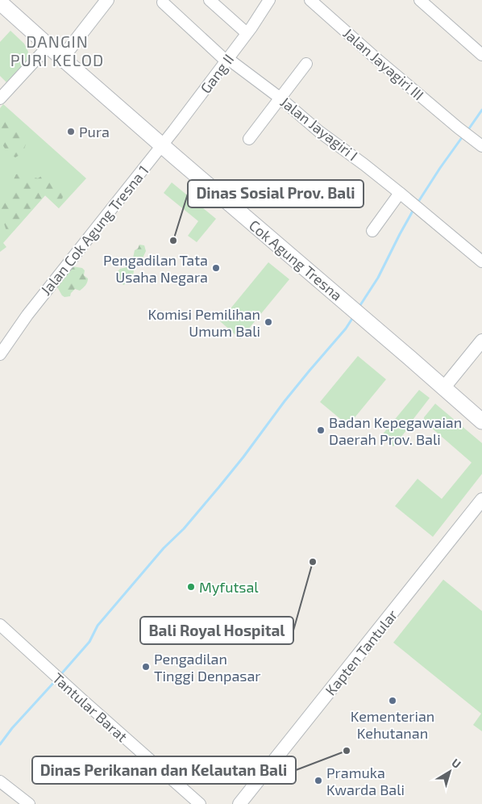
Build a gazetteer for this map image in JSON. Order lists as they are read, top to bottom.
{
  "streets": {
    "main road": ["Cok Agung Tresna"],
    "street": [
      "Jalan Jayagiri III",
      "Gang II",
      "Jalan Jayagiri I",
      "Jalan Cok Agung Tresna 1",
      "Kapten Tantular",
      "Tantular Barat"
    ]
  },
  "crossings": [
    ["Gang II", "Jalan Jayagiri I"],
    ["Gang II", "Jalan Cok Agung Tresna 1"],
    ["Gang II", "Cok Agung Tresna"],
    ["Jalan Cok Agung Tresna 1", "Cok Agung Tresna"]
  ],
  "districts": ["DANGIN PURI KELOD"],
  "places": [
    "Pura",
    "Dinas Sosial Prov. Bali",
    "Pengadilan Tata Usaha Negara",
    "Komisi Pemilihan Umum Bali",
    "Badan Kepegawaian Daerah Prov. Bali",
    "Bali Royal Hospital",
    "Myfutsal",
    "Pengadilan Tinggi Denpasar",
    "Kementerian Kehutanan",
    "Dinas Perikanan dan Kelautan Bali",
    "Pramuka Kwarda Bali"
  ],
  "north": "top right"
}
